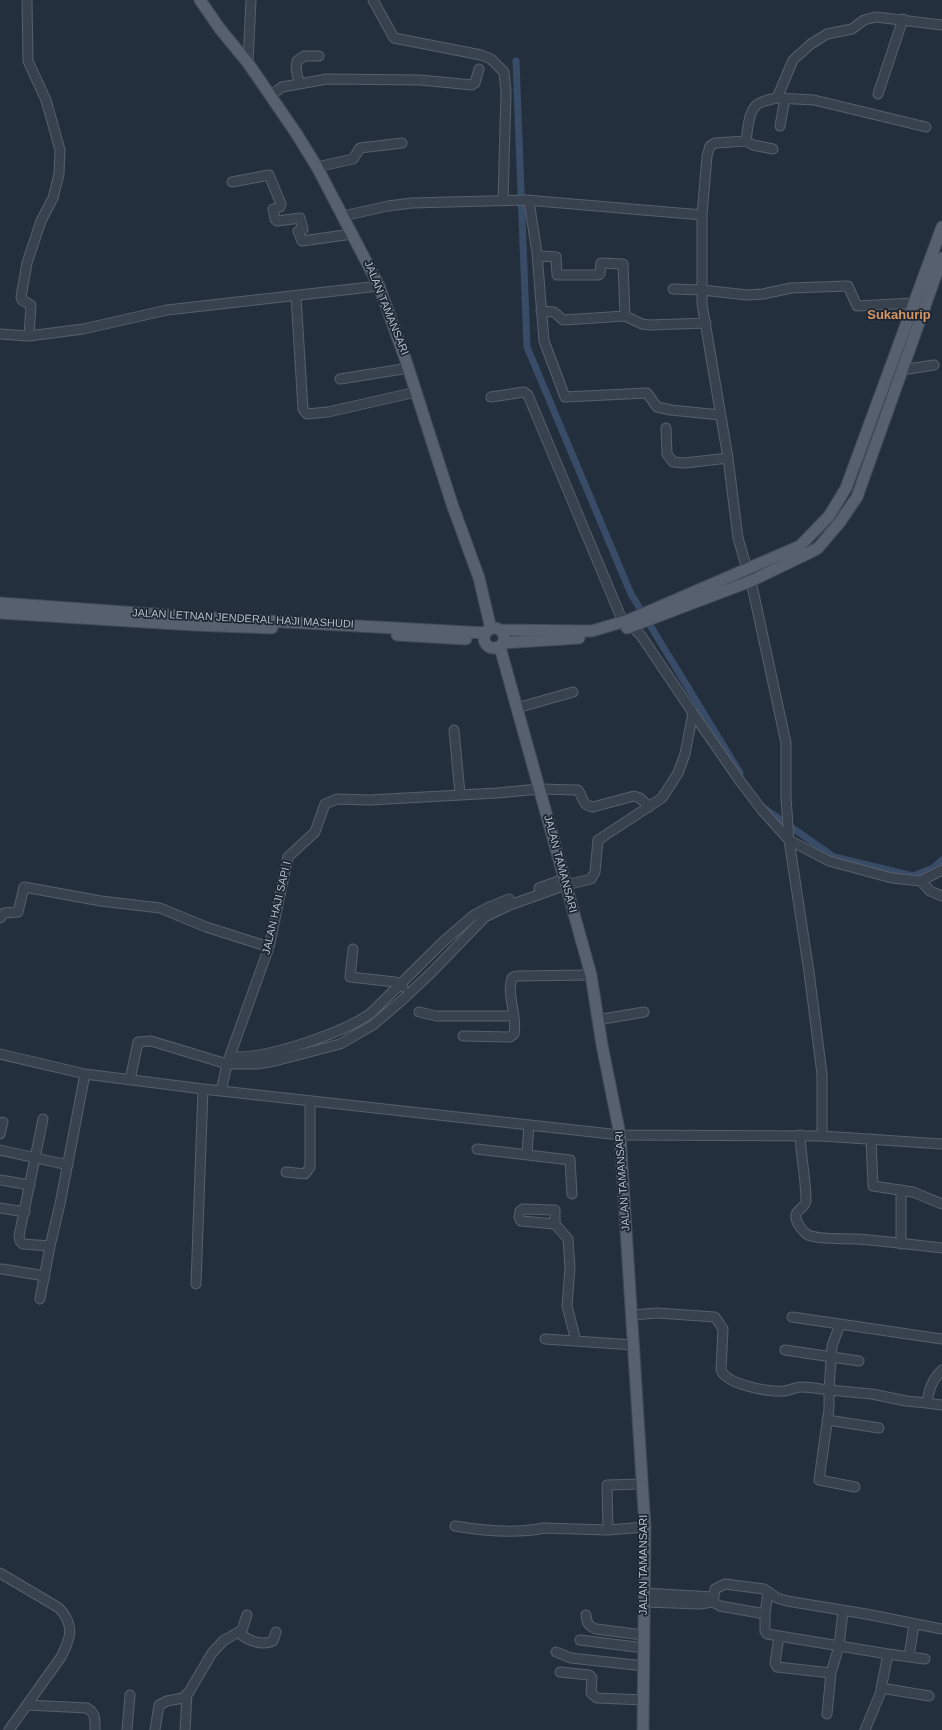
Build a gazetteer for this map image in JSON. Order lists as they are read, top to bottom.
{
  "streets": {
    "main road": ["JALAN TAMANSARI", "JALAN LETNAN JENDERAL HAJI MASHUDI"],
    "street": ["JALAN HAJI SAPI I"]
  },
  "crossings": [
    ["JALAN TAMANSARI", "JALAN LETNAN JENDERAL HAJI MASHUDI"],
    ["JALAN TAMANSARI", "JALAN HAJI SAPI I"]
  ],
  "districts": ["Sukahurip"]
}
